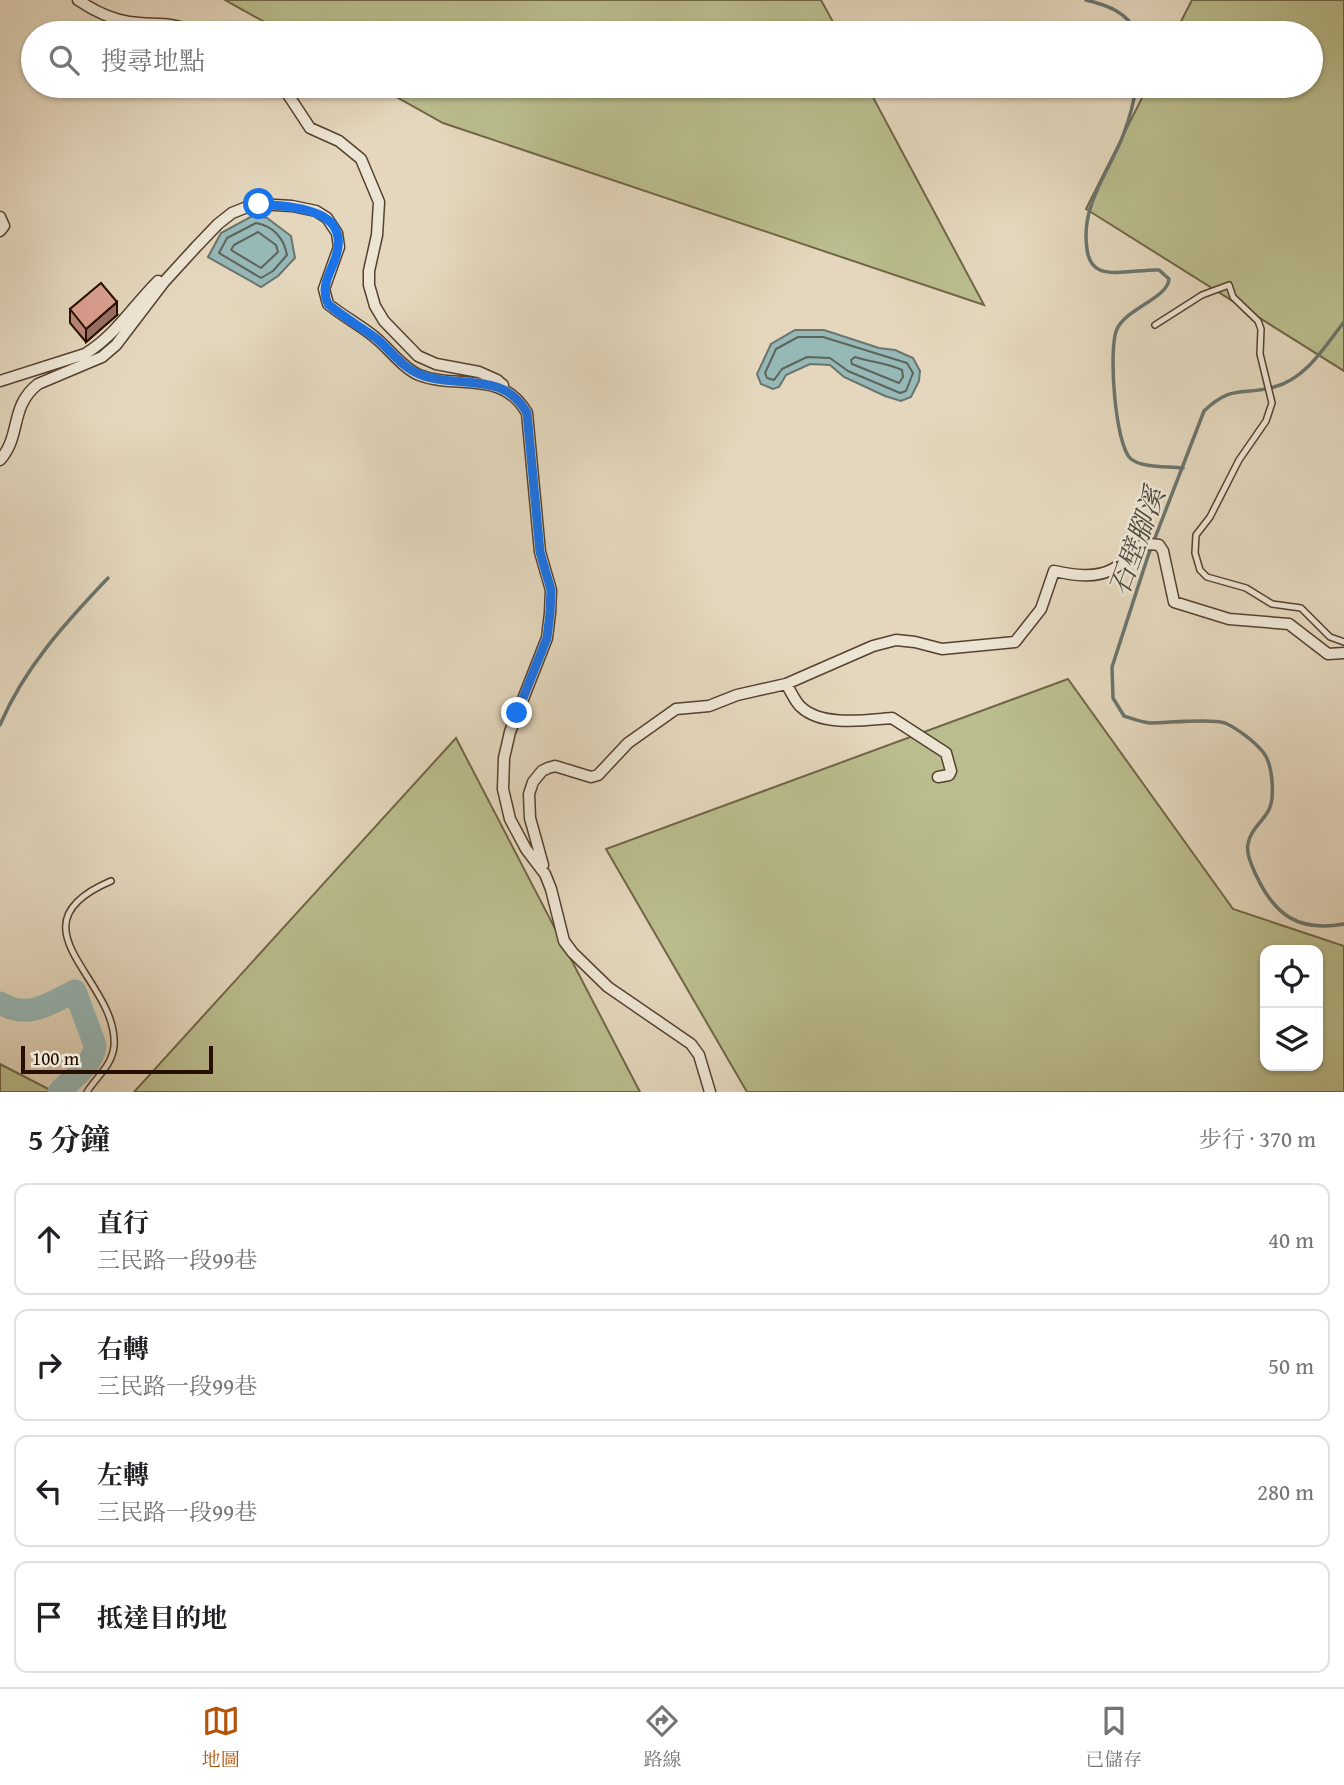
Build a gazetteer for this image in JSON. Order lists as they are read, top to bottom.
{
  "water": ["石壁腳溪"],
  "scale_bar": "100 m",
  "page": {
    "search": "搜尋地點",
    "scale": "100 m",
    "heading": ["5 分鐘", "步行 · 370 m"],
    "list": [
      ["直行", "三民路一段99巷", "40 m"],
      ["右轉", "三民路一段99巷", "50 m"],
      ["左轉", "三民路一段99巷", "280 m"],
      "抵達目的地"
    ],
    "nav": ["地圖", "路線", "已儲存"]
  }
}
